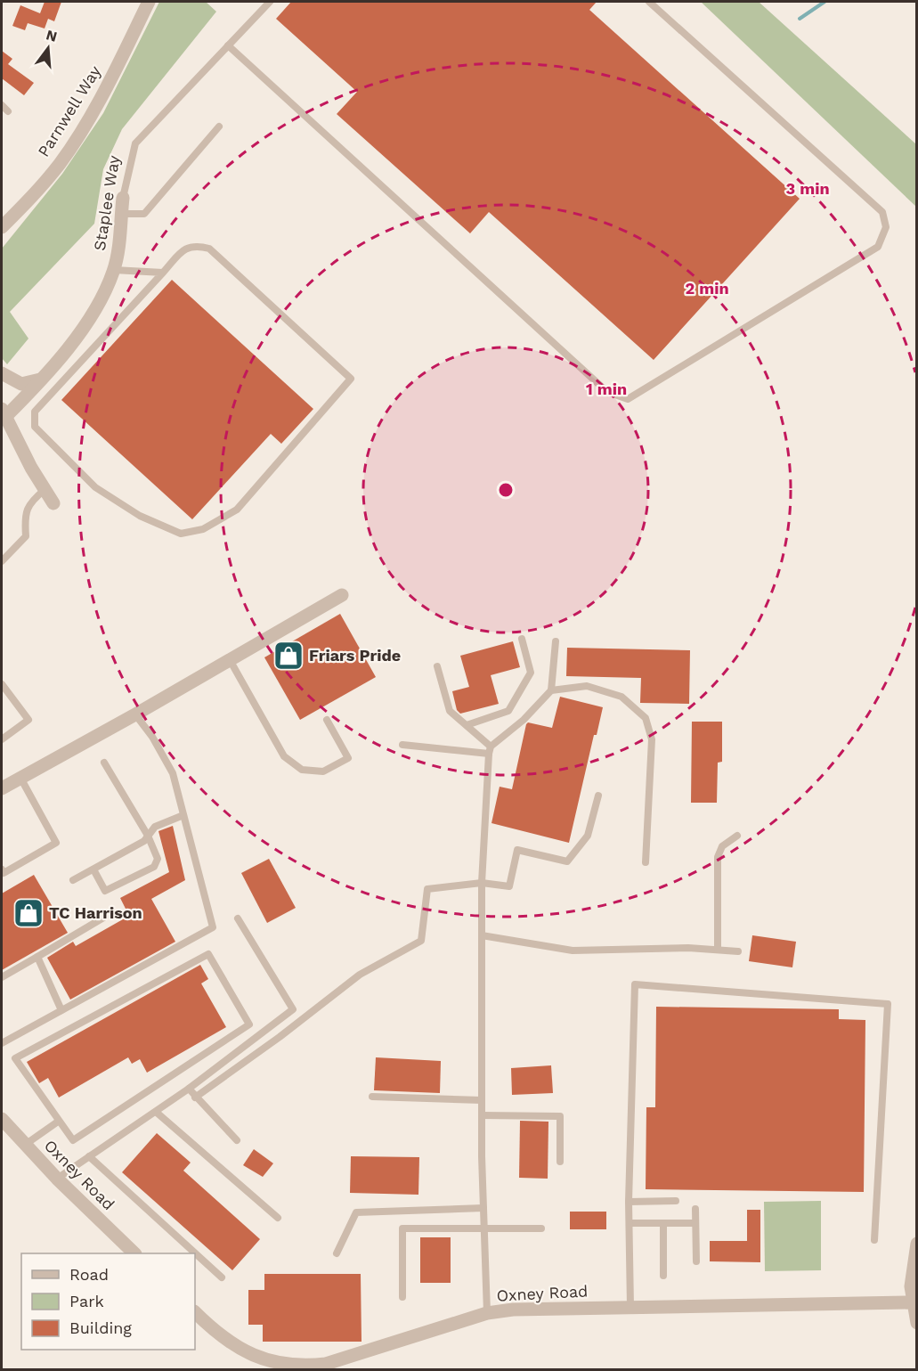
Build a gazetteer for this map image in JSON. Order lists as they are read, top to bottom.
{
  "streets": {
    "street": ["Parnwell Way", "Staplee Way", "Oxney Road"]
  },
  "places": {
    "shop": ["Friars Pride", "TC Harrison"]
  },
  "legend": ["Road", "Park", "Building"],
  "north": "top",
  "rings": ["3 min", "2 min", "1 min"]
}
